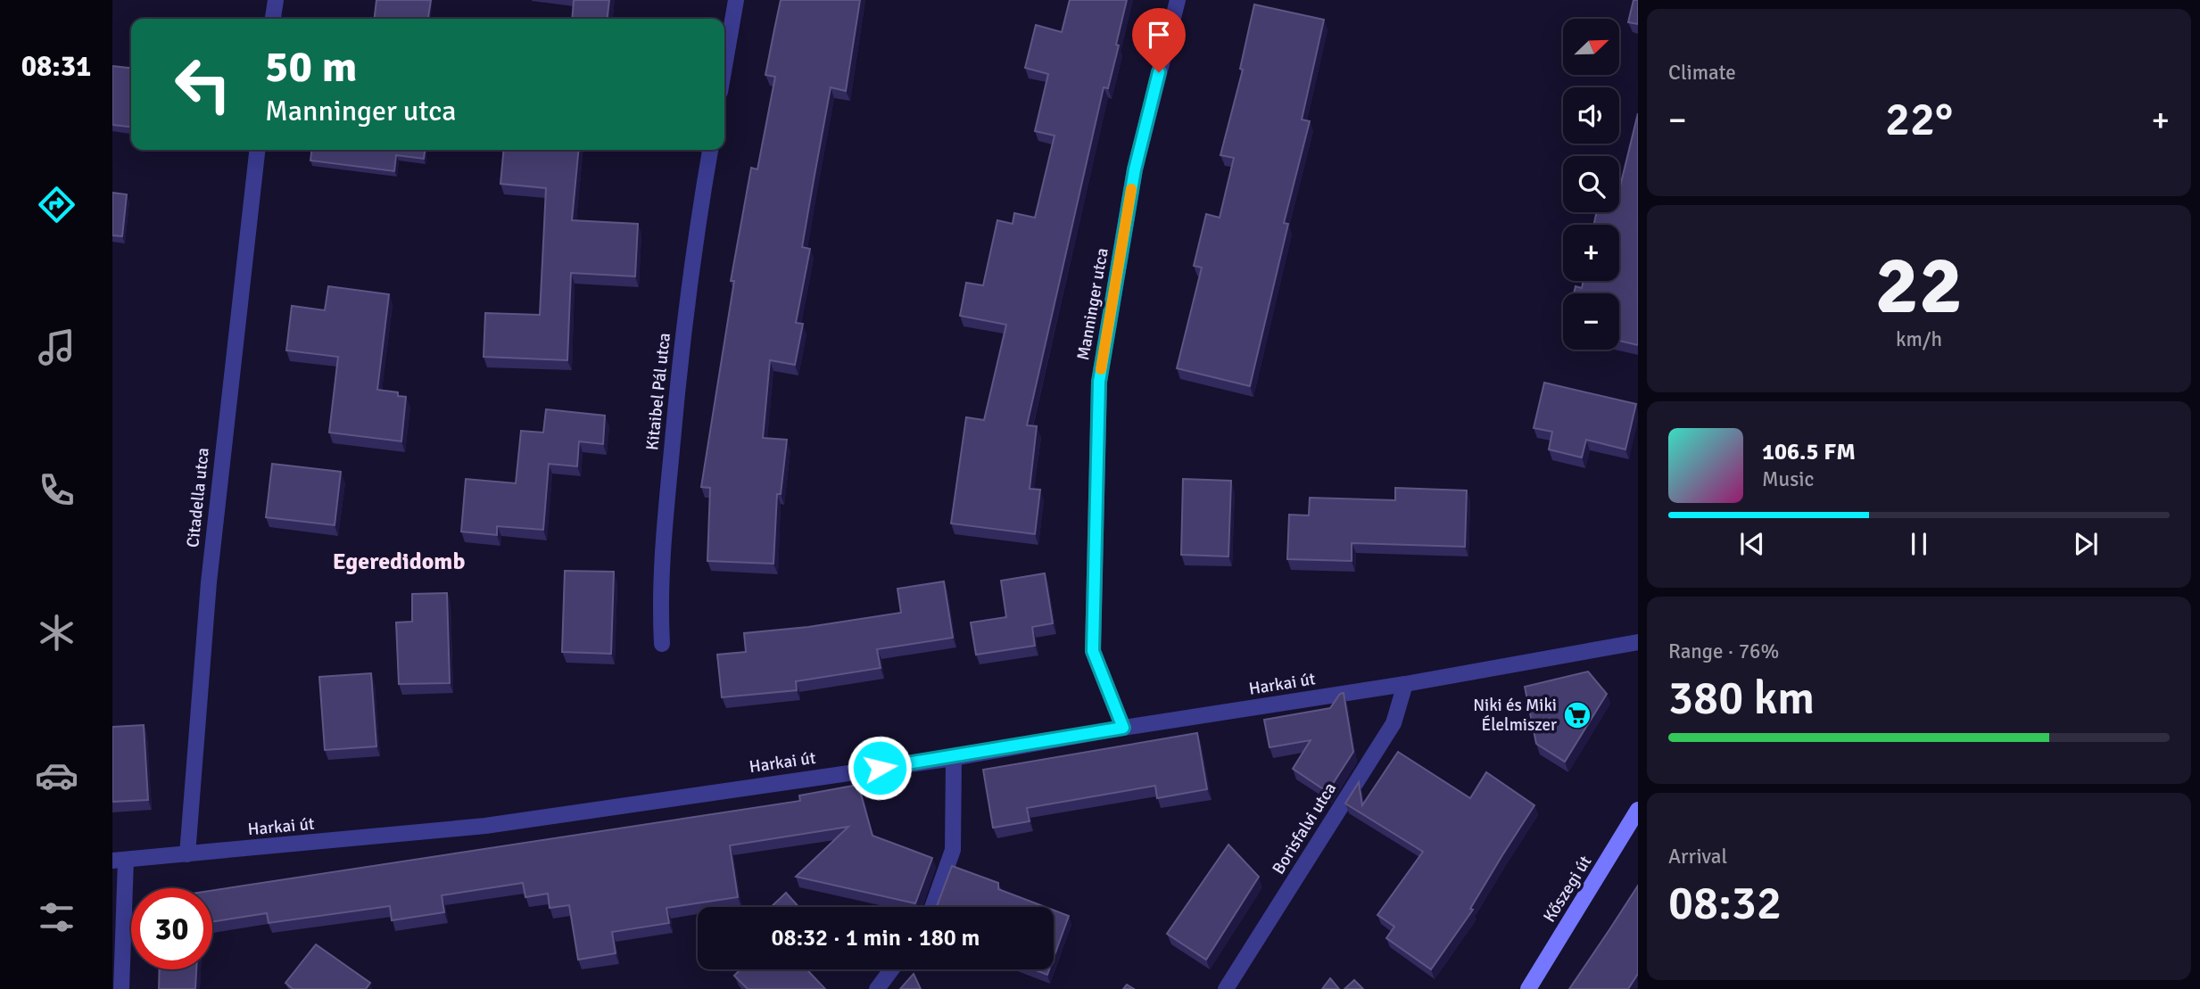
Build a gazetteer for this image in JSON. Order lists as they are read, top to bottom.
{
  "streets": {
    "main road": ["Kőszegi út"],
    "street": [
      "Manninger utca",
      "Kitaibel Pál utca",
      "Citadella utca",
      "Harkai út",
      "Borisfalvi utca"
    ]
  },
  "crossings": [
    ["Manninger utca", "Harkai út"],
    ["Citadella utca", "Harkai út"],
    ["Harkai út", "Borisfalvi utca"]
  ],
  "districts": ["Egeredidomb"],
  "places": {
    "supermarket": ["Niki és Miki Élelmiszer"]
  },
  "north": "top right",
  "page": {
    "tabs": "08:31",
    "tile": [
      "Climate",
      ["22", "km/h"],
      ["Range · 76%", "380 km"],
      ["Arrival", "08:32"]
    ],
    "map_buttons": ["+", "−"],
    "turn": ["50 m", "Manninger utca"],
    "heat": ["−", "22°", "+"],
    "song": ["106.5 FM", "Music"],
    "limit": "30",
    "trip": "08:32 · 1 min · 180 m"
  }
}
